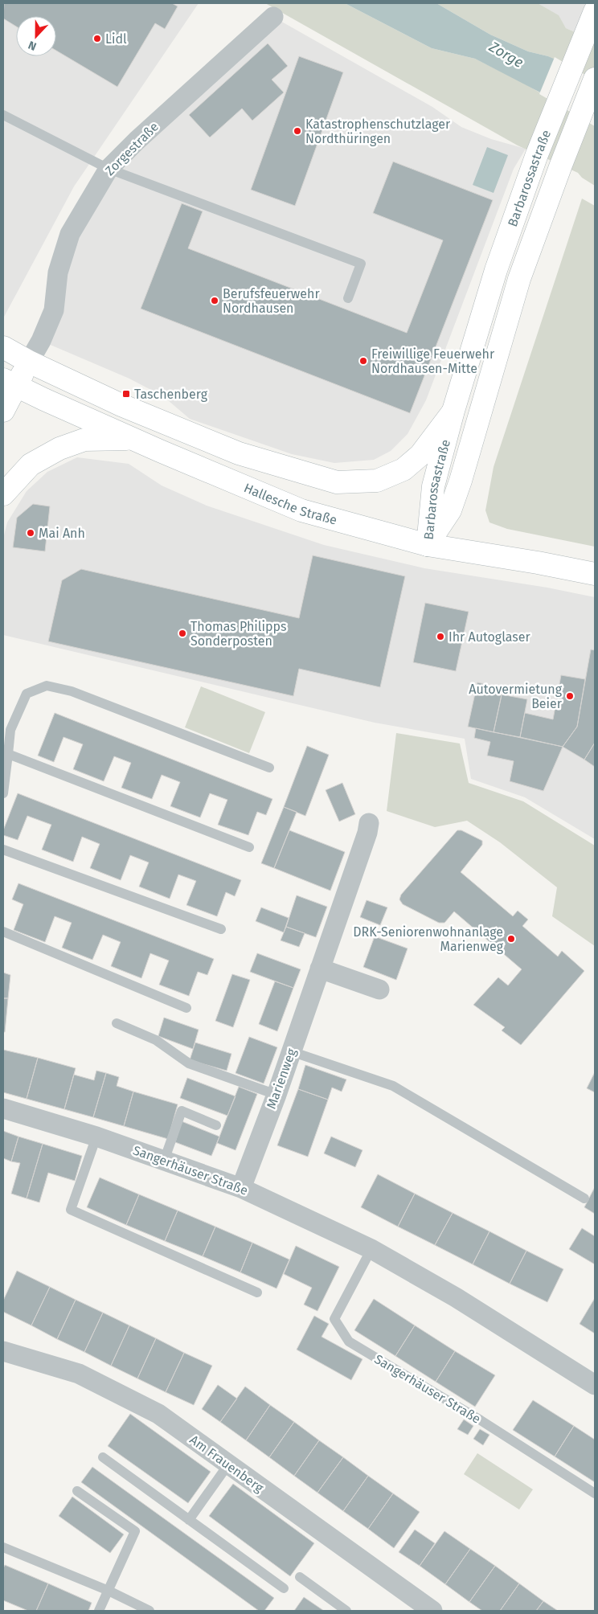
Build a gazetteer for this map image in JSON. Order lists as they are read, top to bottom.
{
  "streets": {
    "main road": ["Barbarossastraße", "Hallesche Straße"],
    "street": [
      "Zorgestraße",
      "Marienweg",
      "Sangerhäuser Straße",
      "Am Frauenberg"
    ]
  },
  "crossings": [
    ["Barbarossastraße", "Hallesche Straße"],
    ["Marienweg", "Sangerhäuser Straße"]
  ],
  "water": ["Zorge"],
  "places": {
    "other": [
      "Lidl",
      "Katastrophenschutzlager Nordthüringen",
      "Berufsfeuerwehr Nordhausen",
      "Freiwillige Feuerwehr Nordhausen-Mitte",
      "Mai Anh",
      "Thomas Philipps Sonderposten",
      "Ihr Autoglaser",
      "Autovermietung Beier",
      "DRK-Seniorenwohnanlage Marienweg"
    ],
    "transit": ["Taschenberg"]
  },
  "north": "bottom"
}
